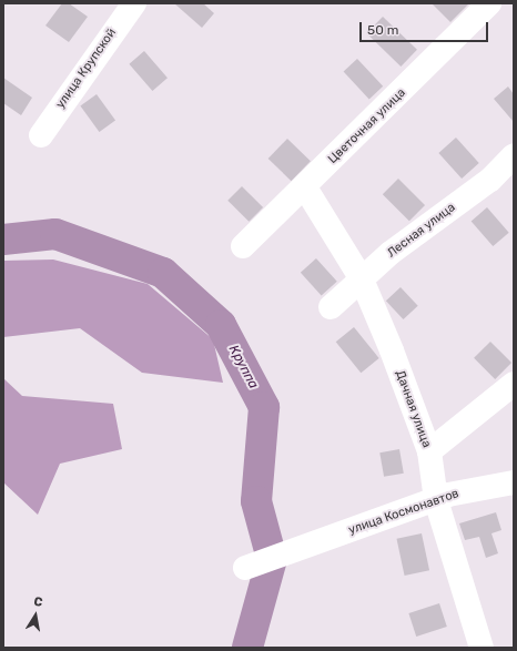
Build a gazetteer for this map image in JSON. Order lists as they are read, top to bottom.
{
  "streets": {
    "street": [
      "улица Крупской",
      "Цветочная улица",
      "Лесная улица",
      "Дачная улица",
      "улица Космонавтов"
    ]
  },
  "crossings": [
    ["Цветочная улица", "Дачная улица"],
    ["Лесная улица", "Дачная улица"],
    ["Дачная улица", "улица Космонавтов"]
  ],
  "water": ["Круппа"],
  "scale_bar": "50 m",
  "north": "top"
}
